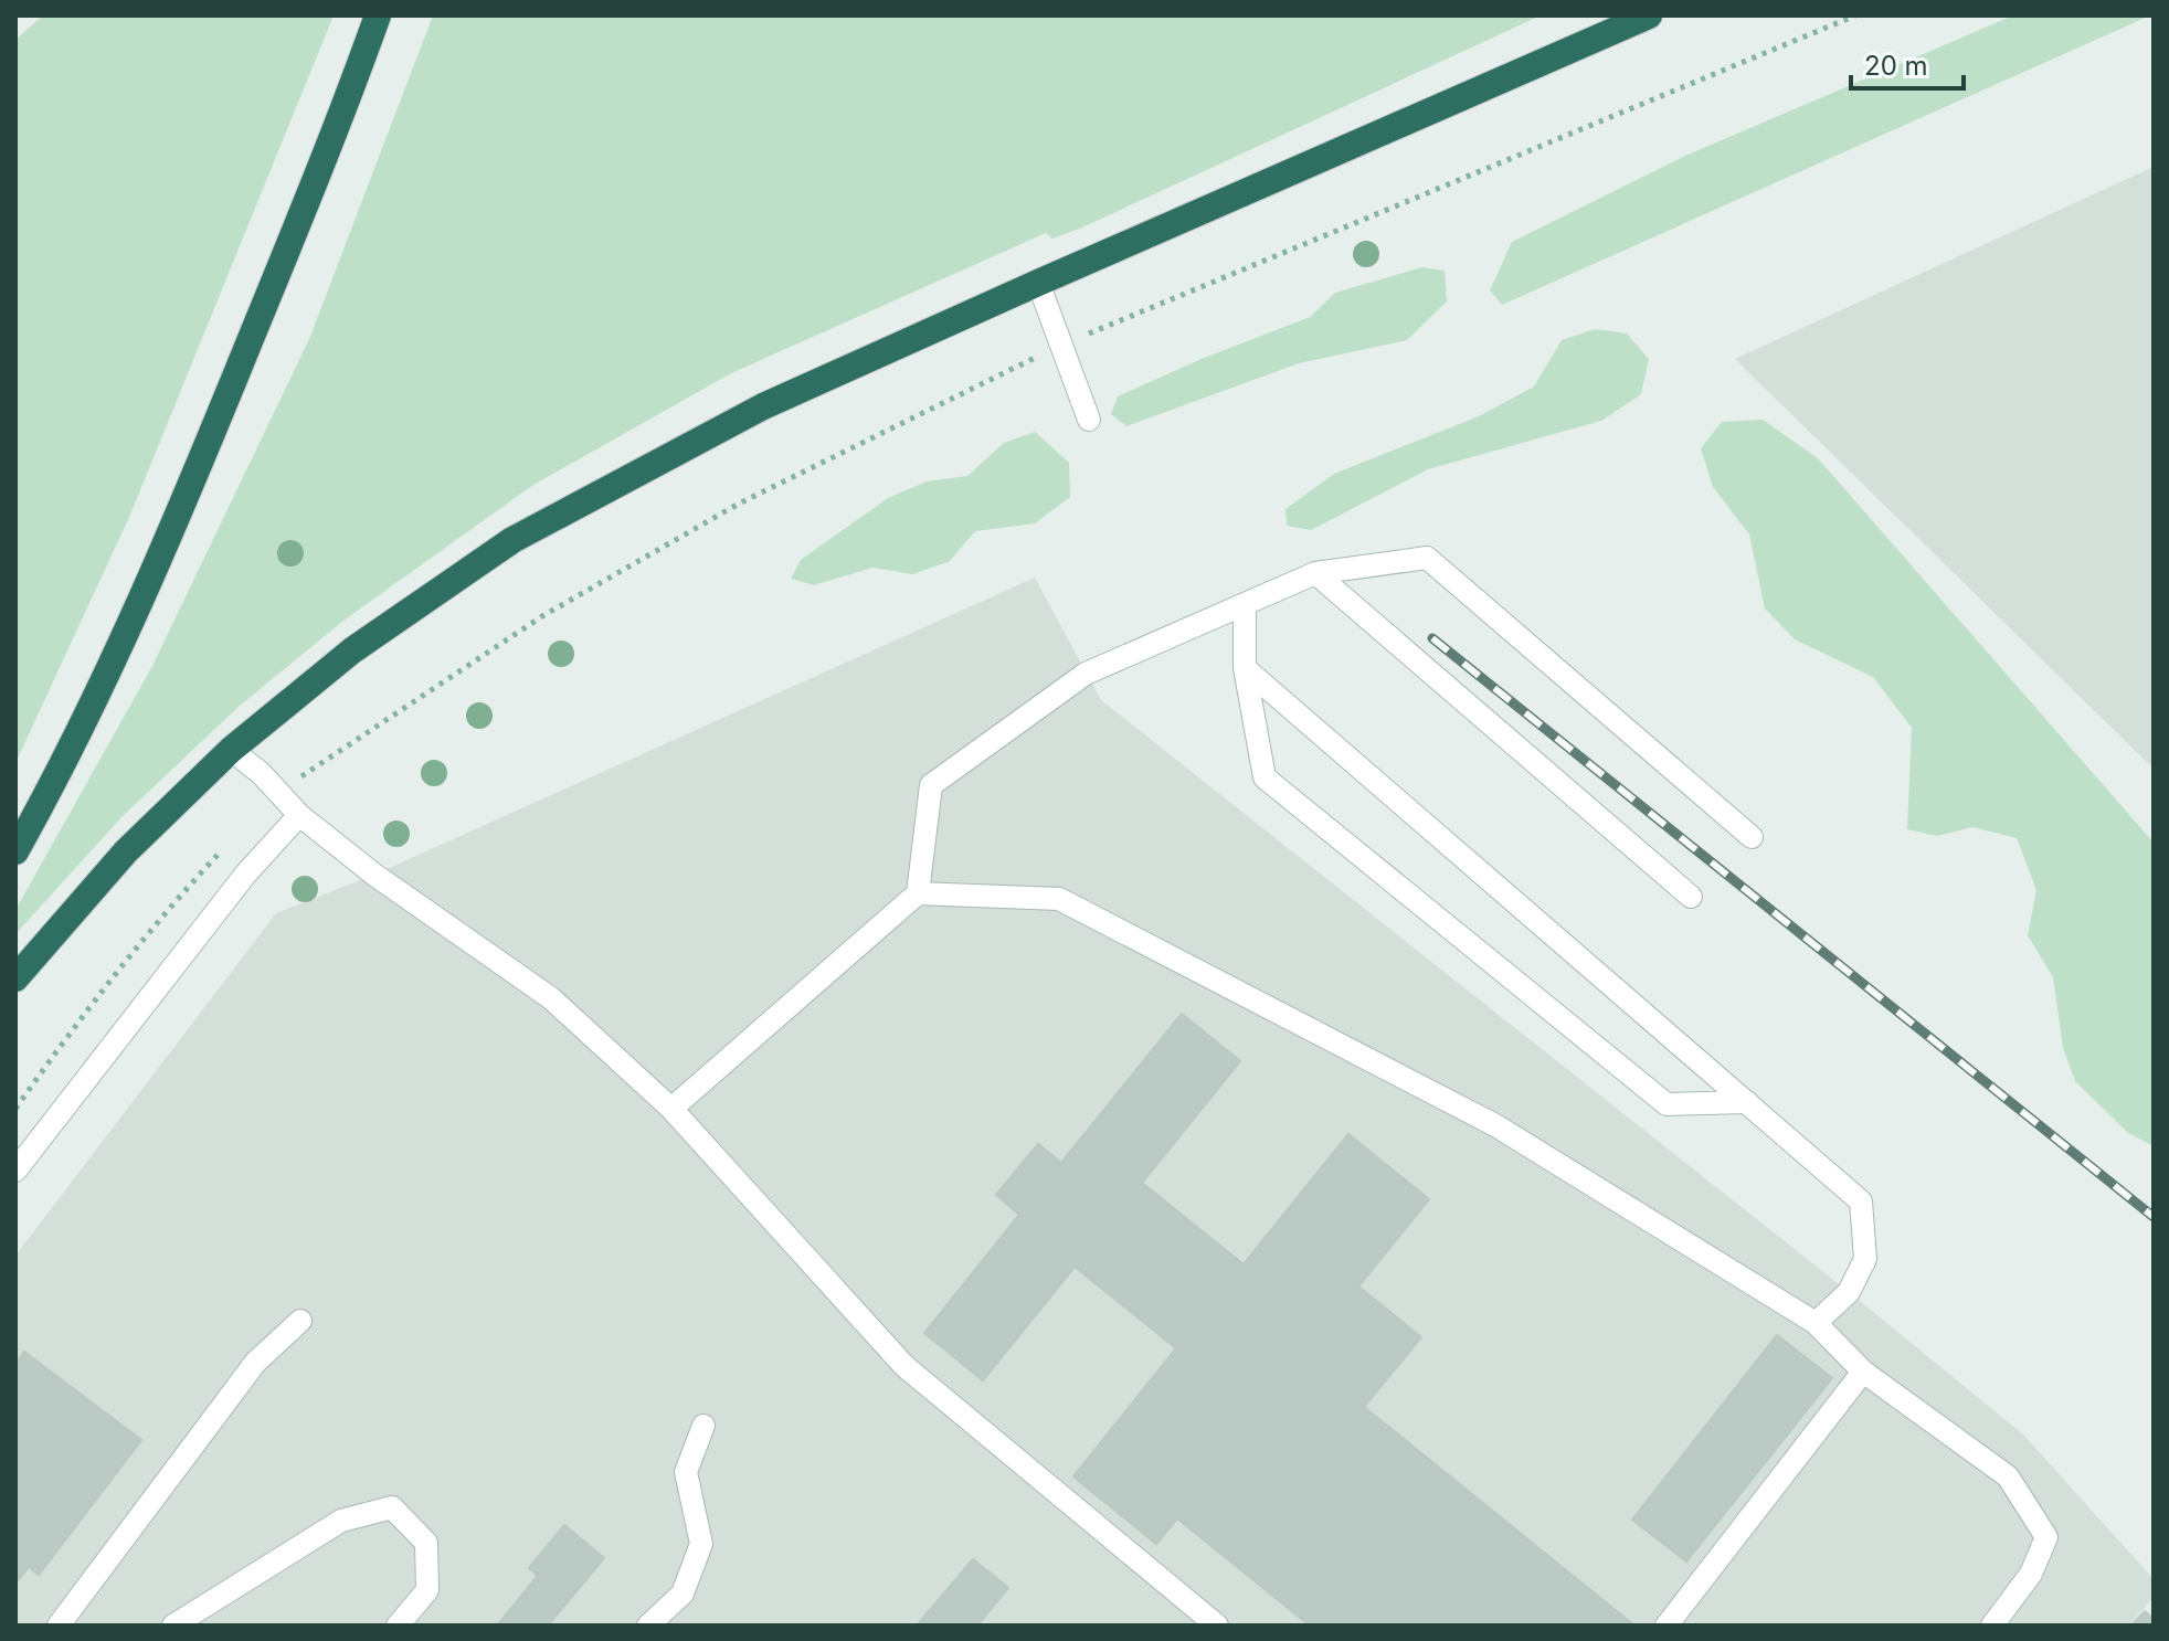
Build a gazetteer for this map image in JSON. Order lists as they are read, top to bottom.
{
  "scale_bar": "20 m"
}
